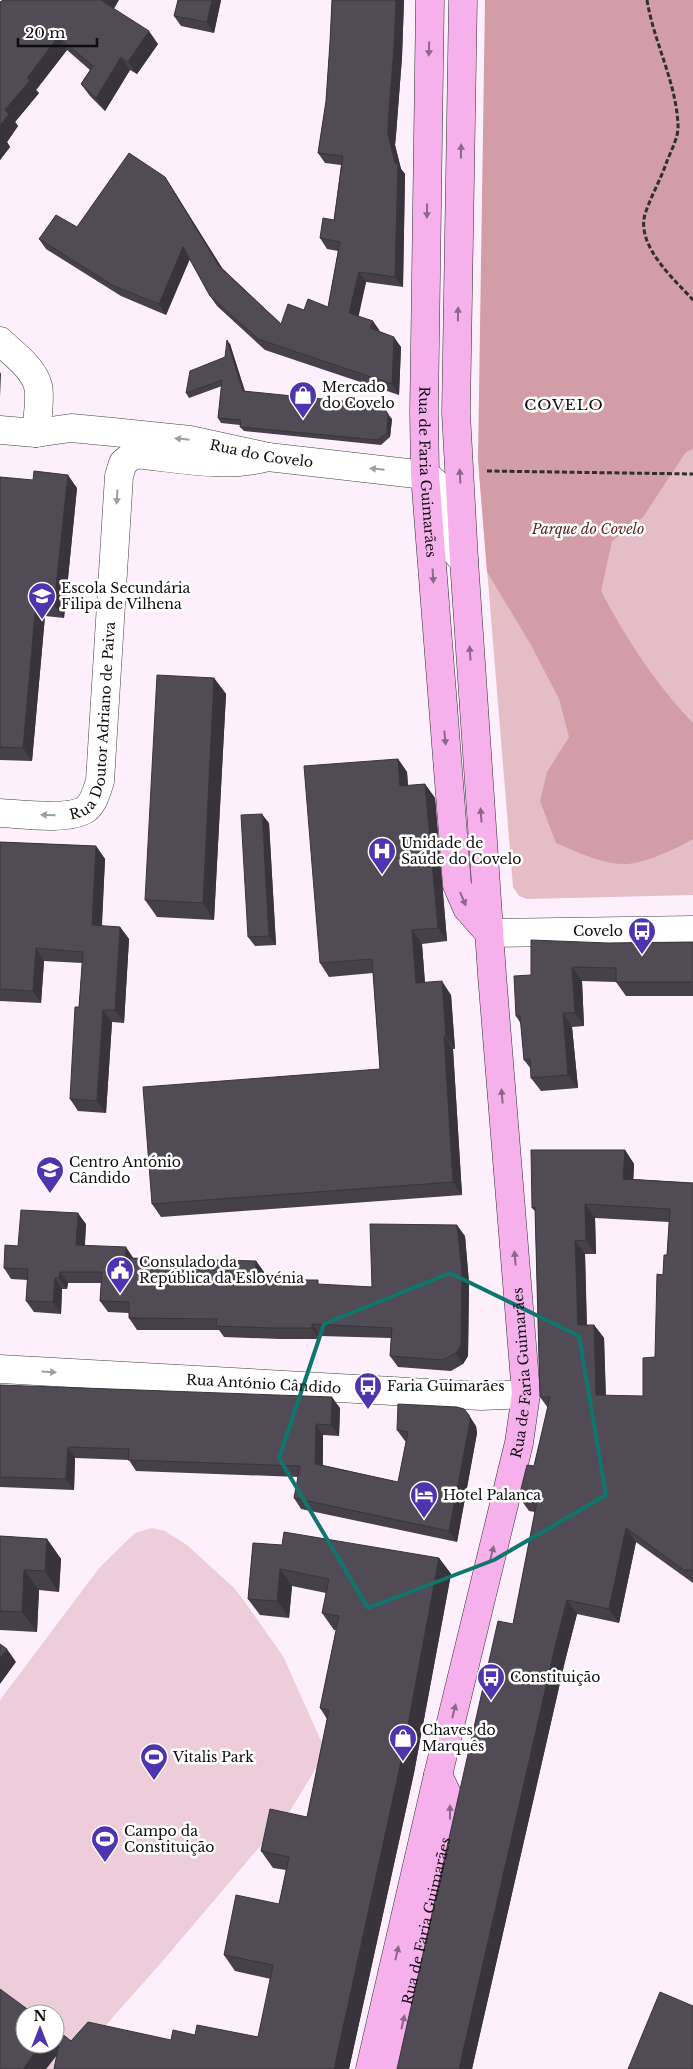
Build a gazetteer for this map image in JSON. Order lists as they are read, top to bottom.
{
  "streets": {
    "main road": ["Rua de Faria Guimarães"],
    "street": ["Rua do Covelo", "Rua Doutor Adriano de Paiva", "Rua António Cândido"]
  },
  "crossings": [
    ["Rua do Covelo", "Rua de Faria Guimarães"],
    ["Rua do Covelo", "Rua Doutor Adriano de Paiva"],
    ["Rua de Faria Guimarães", "Rua António Cândido"]
  ],
  "one_way": ["Rua do Covelo", "Rua António Cândido"],
  "districts": ["COVELO"],
  "parks": ["Parque do Covelo"],
  "places": {
    "shop": ["Mercado do Covelo", "Chaves do Marquês"],
    "school or university": ["Escola Secundária Filipa de Vilhena", "Centro António Cândido"],
    "hospital": ["Unidade de Saúde do Covelo"],
    "bus stop": ["Covelo", "Faria Guimarães", "Constituição"],
    "public building": ["Consulado da República da Eslovénia"],
    "hotel": ["Hotel Palanca"],
    "sports": ["Vitalis Park", "Campo da Constituição"]
  },
  "scale_bar": "20 m",
  "north": "top"
}
